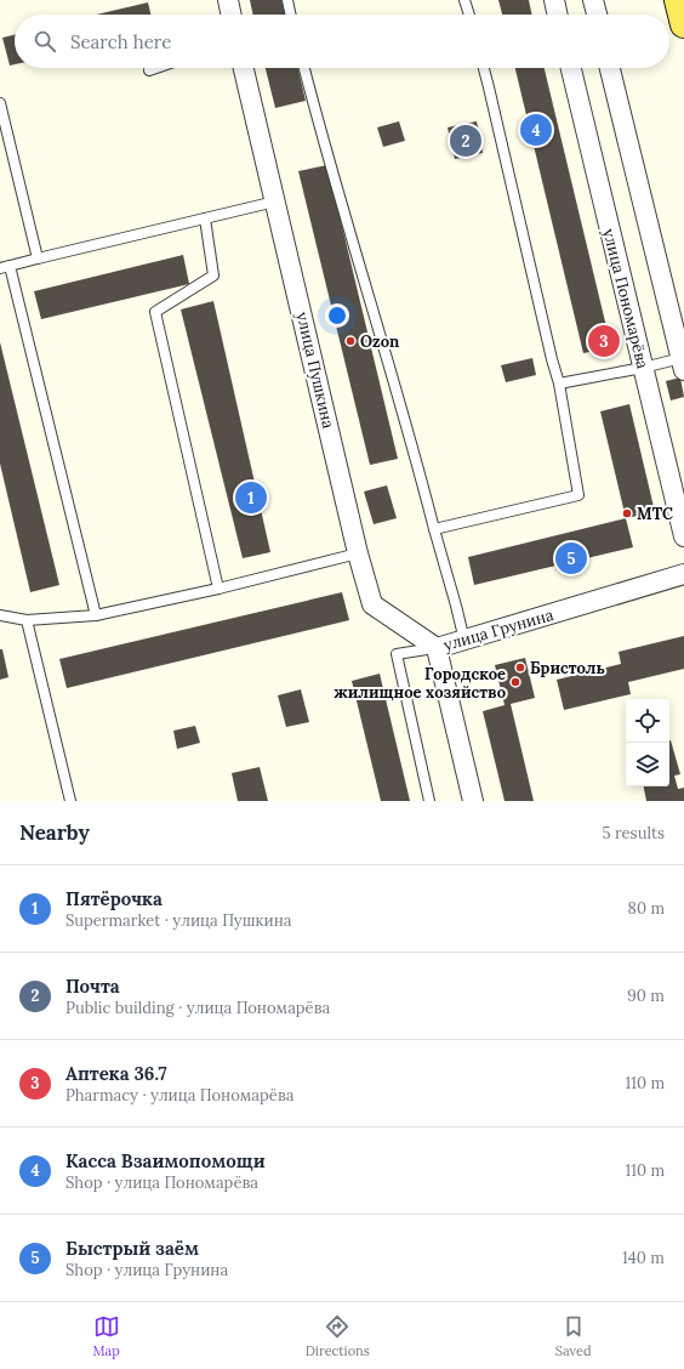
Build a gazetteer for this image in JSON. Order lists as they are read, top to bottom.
{
  "streets": {
    "street": ["улица Пономарёва", "улица Пушкина", "улица Грунина"]
  },
  "crossings": [
    ["улица Пушкина", "улица Грунина"]
  ],
  "places": [
    "Ozon",
    "МТС",
    "Бристоль",
    "Городское жилищное хозяйство"
  ],
  "page": {
    "search": "Search here",
    "pins": [
      "4",
      "2",
      "3",
      "1",
      "5"
    ],
    "heading": ["Nearby", "5 results"],
    "list": [
      {
        "mark": "1",
        "name": "Пятёрочка",
        "note": "Supermarket · улица Пушкина",
        "value": "80 m"
      },
      {
        "mark": "2",
        "name": "Почта",
        "note": "Public building · улица Пономарёва",
        "value": "90 m"
      },
      {
        "mark": "3",
        "name": "Аптека 36.7",
        "note": "Pharmacy · улица Пономарёва",
        "value": "110 m"
      },
      {
        "mark": "4",
        "name": "Касса Взаимопомощи",
        "note": "Shop · улица Пономарёва",
        "value": "110 m"
      },
      {
        "mark": "5",
        "name": "Быстрый заём",
        "note": "Shop · улица Грунина",
        "value": "140 m"
      }
    ],
    "nav": ["Map", "Directions", "Saved"]
  }
}
